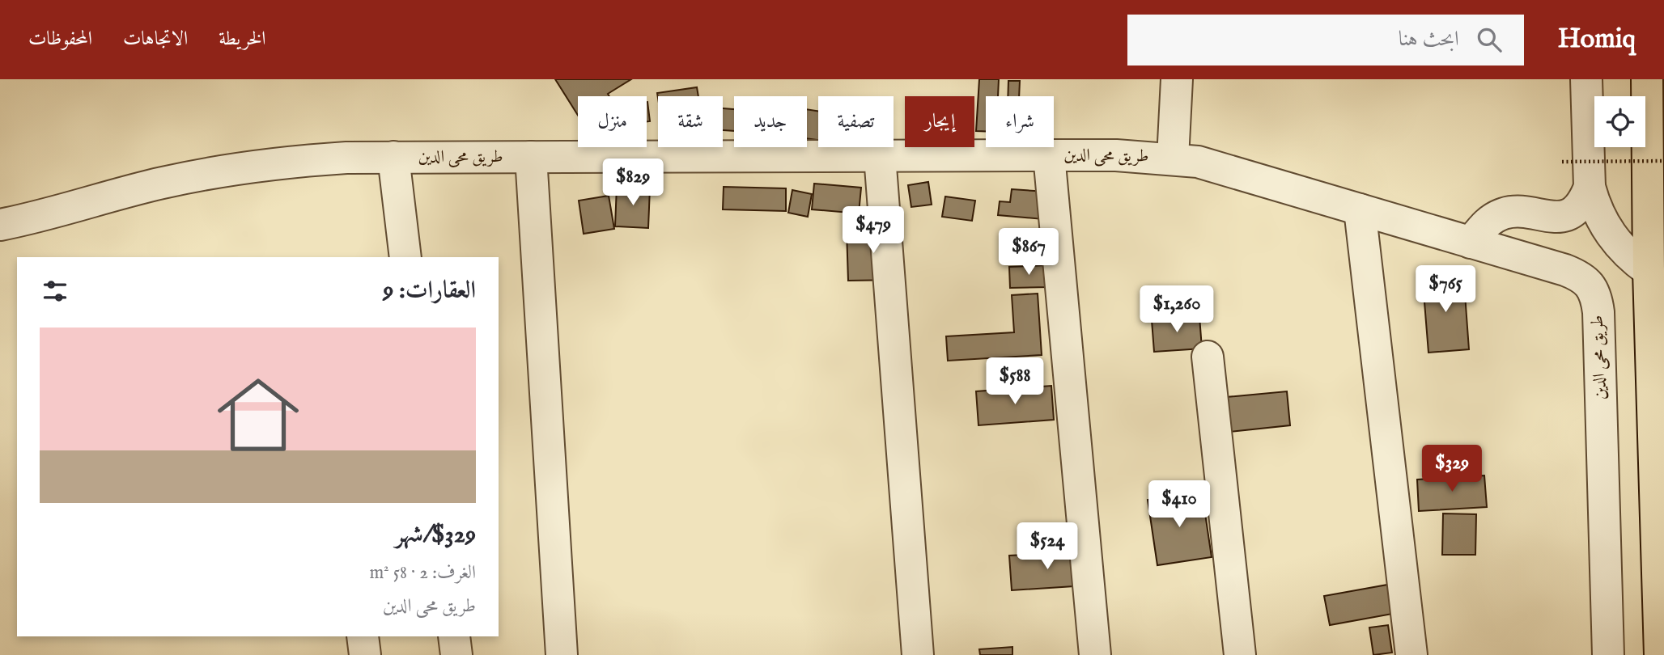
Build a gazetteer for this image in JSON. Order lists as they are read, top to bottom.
{
  "streets": {
    "street": ["طريق محى الدين"]
  },
  "page": {
    "header": "Homiq",
    "search": "ابحث هنا",
    "nav": ["الخريطة", "الاتجاهات", "المحفوظات"],
    "chip": [
      "شراء",
      "إيجار",
      "تصفية",
      "جديد",
      "شقة",
      "منزل"
    ],
    "price": [
      "$829",
      "$479",
      "$867",
      "$765",
      "$1,260",
      "$588",
      "$329",
      "$410",
      "$524"
    ],
    "heading": "العقارات: 9",
    "list": [
      {
        "name": "$329/شهر",
        "note": "الغرف: 2 · 58 m² · طريق محى الدين"
      }
    ]
  }
}
